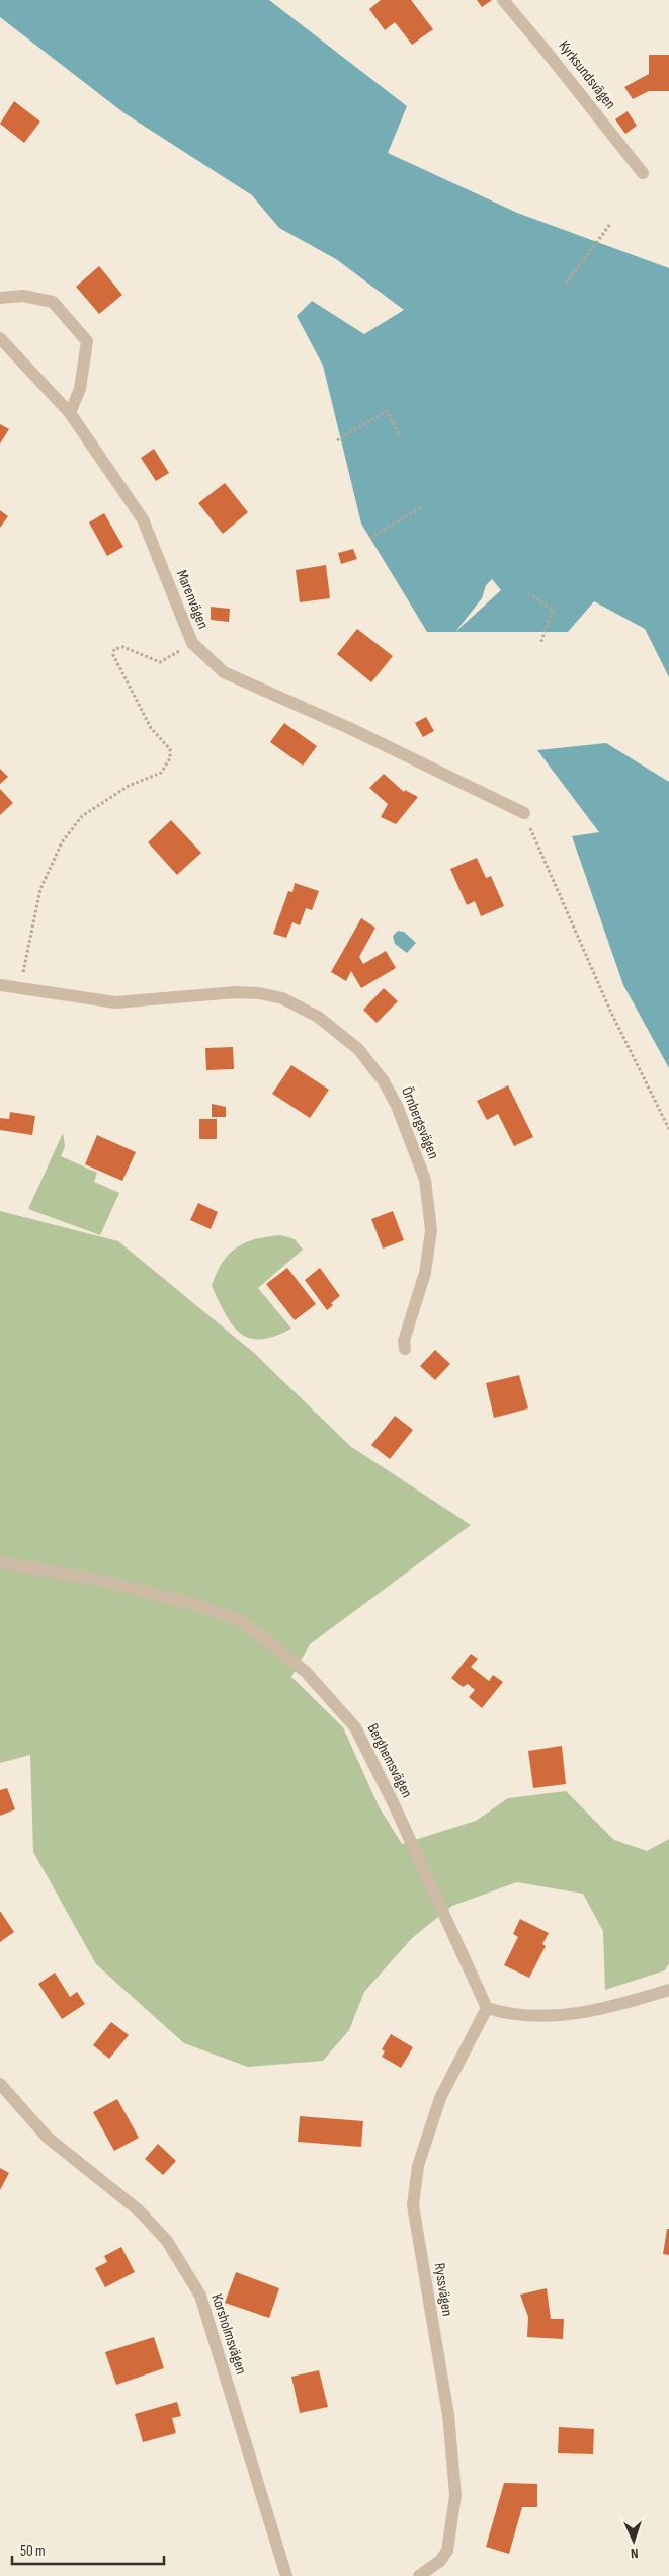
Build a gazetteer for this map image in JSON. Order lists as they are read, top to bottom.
{
  "streets": {
    "street": [
      "Kyrksundsvägen",
      "Marenvägen",
      "Örnbergsvägen",
      "Berghemsvägen",
      "Ryssvägen",
      "Korsholmsvägen"
    ]
  },
  "crossings": [
    ["Berghemsvägen", "Ryssvägen"]
  ],
  "scale_bar": "50 m",
  "north": "bottom"
}
